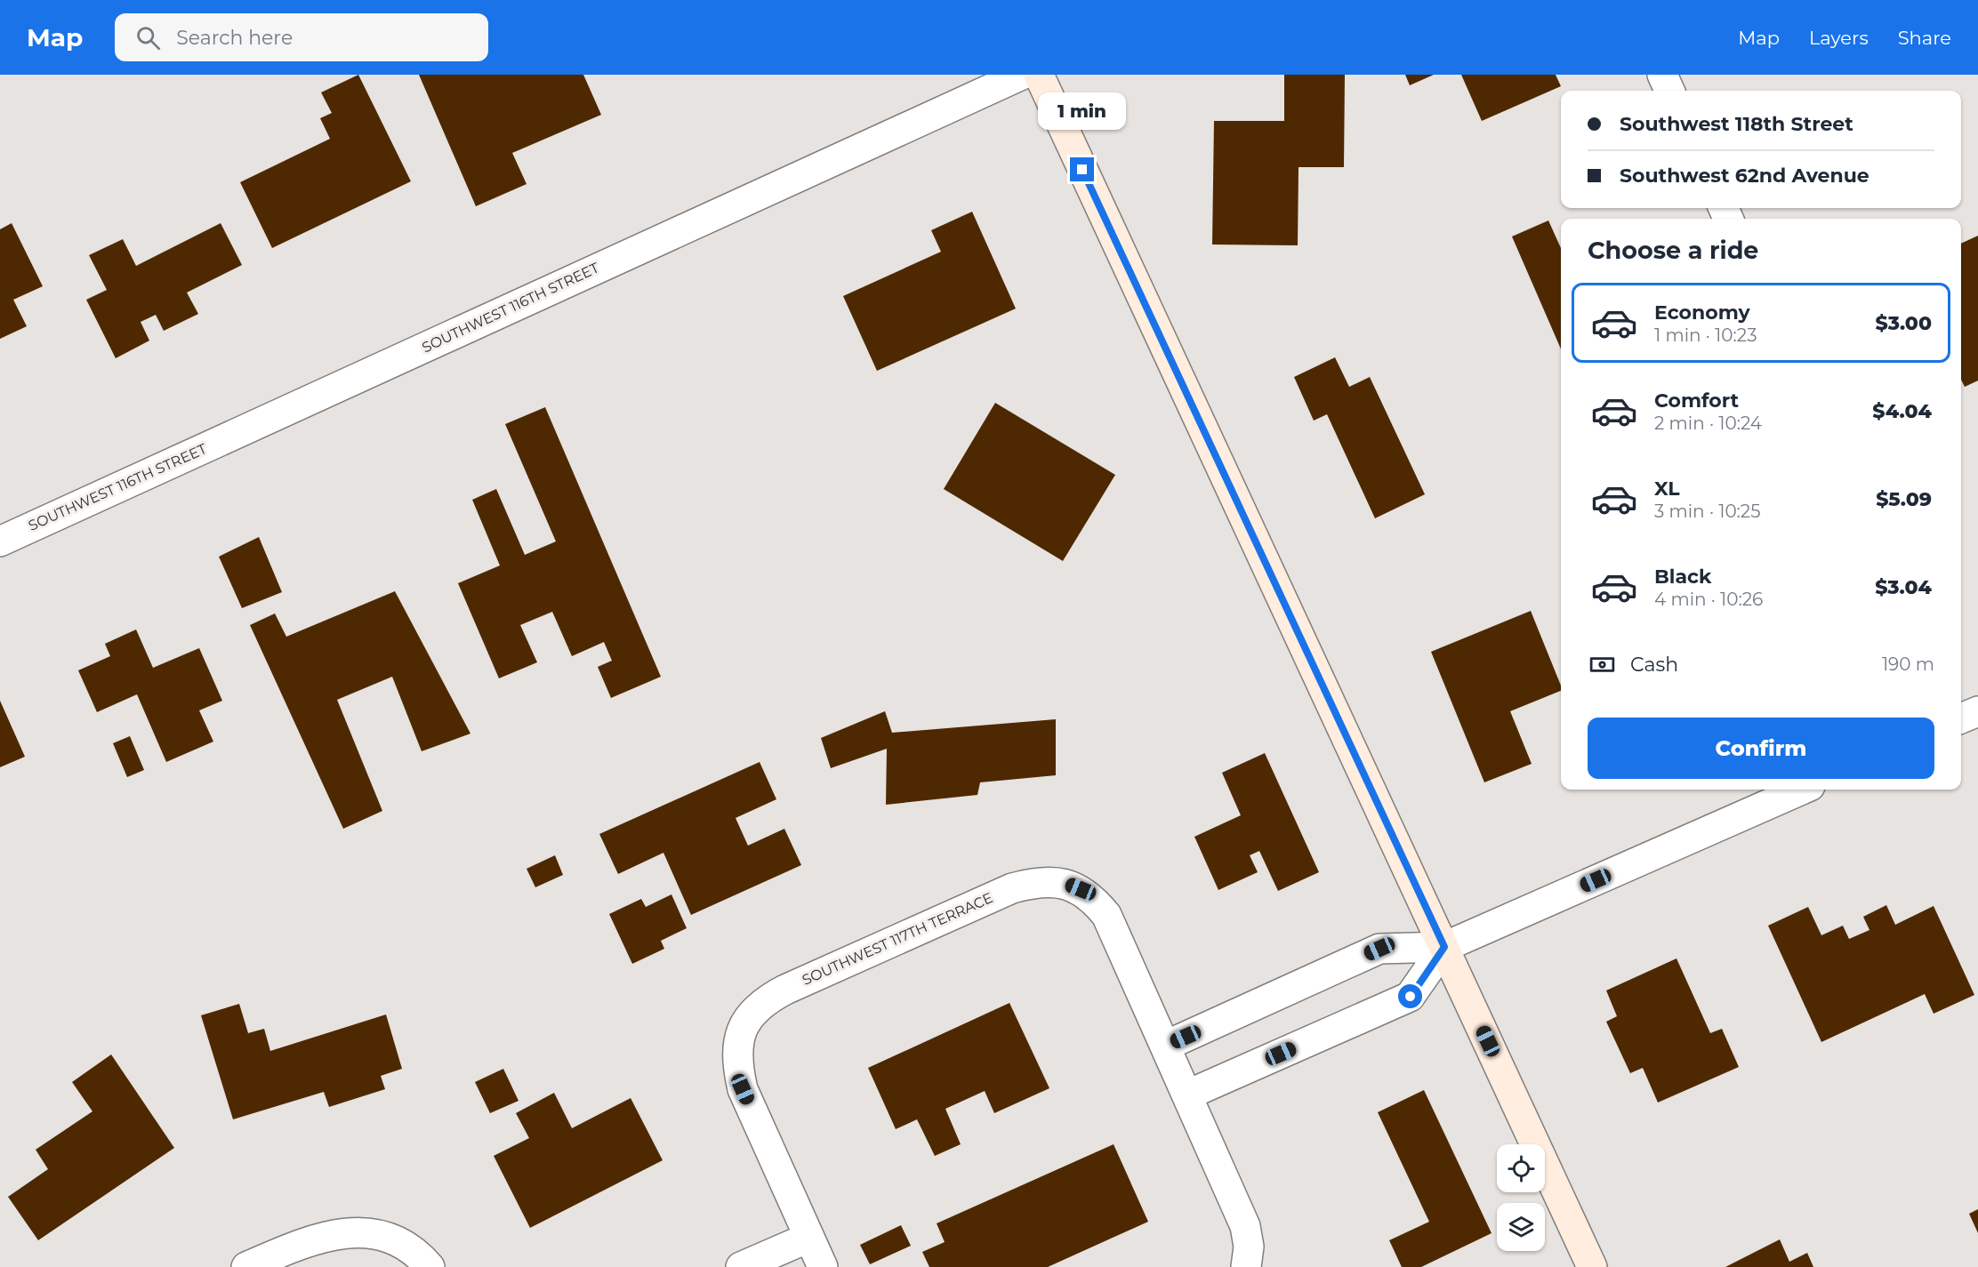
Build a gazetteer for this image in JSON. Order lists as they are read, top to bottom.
{
  "streets": {
    "street": ["SOUTHWEST 116TH STREET", "SOUTHWEST 117TH TERRACE"]
  },
  "page": {
    "header": "Map",
    "search": "Search here",
    "nav": ["Map", "Layers", "Share"],
    "banner": ["Southwest 118th Street", "Southwest 62nd Avenue"],
    "bubble": "1 min",
    "heading": "Choose a ride",
    "list": [
      {
        "name": "Economy",
        "note": "1 min · 10:23",
        "value": "$3.00"
      },
      {
        "name": "Comfort",
        "note": "2 min · 10:24",
        "value": "$4.04"
      },
      {
        "name": "XL",
        "note": "3 min · 10:25",
        "value": "$5.09"
      },
      {
        "name": "Black",
        "note": "4 min · 10:26",
        "value": "$3.04"
      }
    ],
    "pay": ["Cash", "190 m"],
    "buttons": "Confirm"
  }
}
